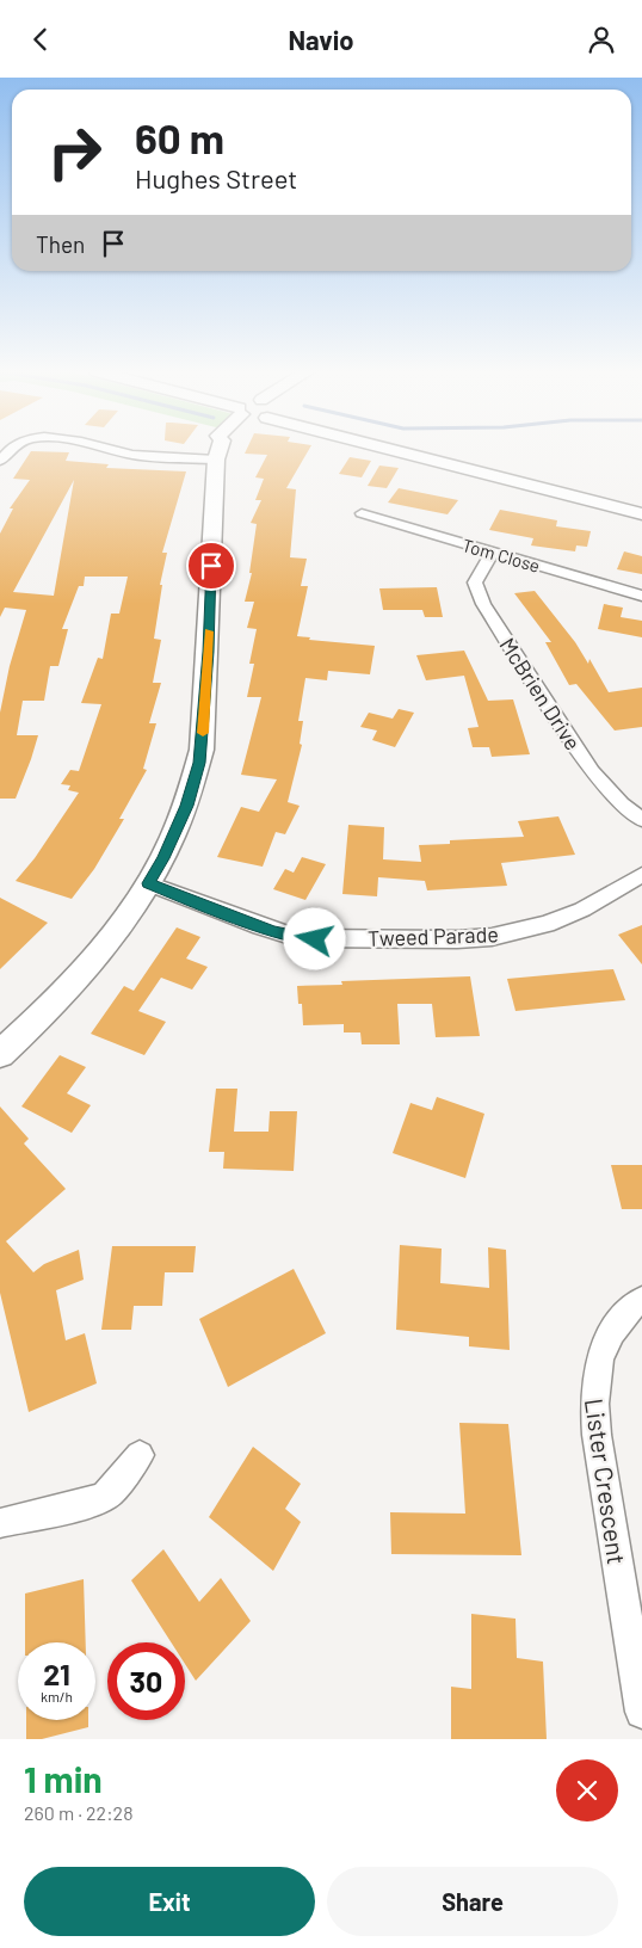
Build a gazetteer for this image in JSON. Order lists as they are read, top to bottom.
{
  "streets": {
    "street": [
      "Tom Close",
      "McBrien Drive",
      "Tweed Parade",
      "Lister Crescent"
    ]
  },
  "crossings": [
    ["Tom Close", "McBrien Drive"]
  ],
  "page": {
    "header": "Navio",
    "turn": ["60 m", "Hughes Street"],
    "then": "Then",
    "speed": "21 km/h",
    "limit": "30",
    "heading": ["1 min", "260 m · 22:28"],
    "buttons": ["Exit", "Share"]
  }
}
